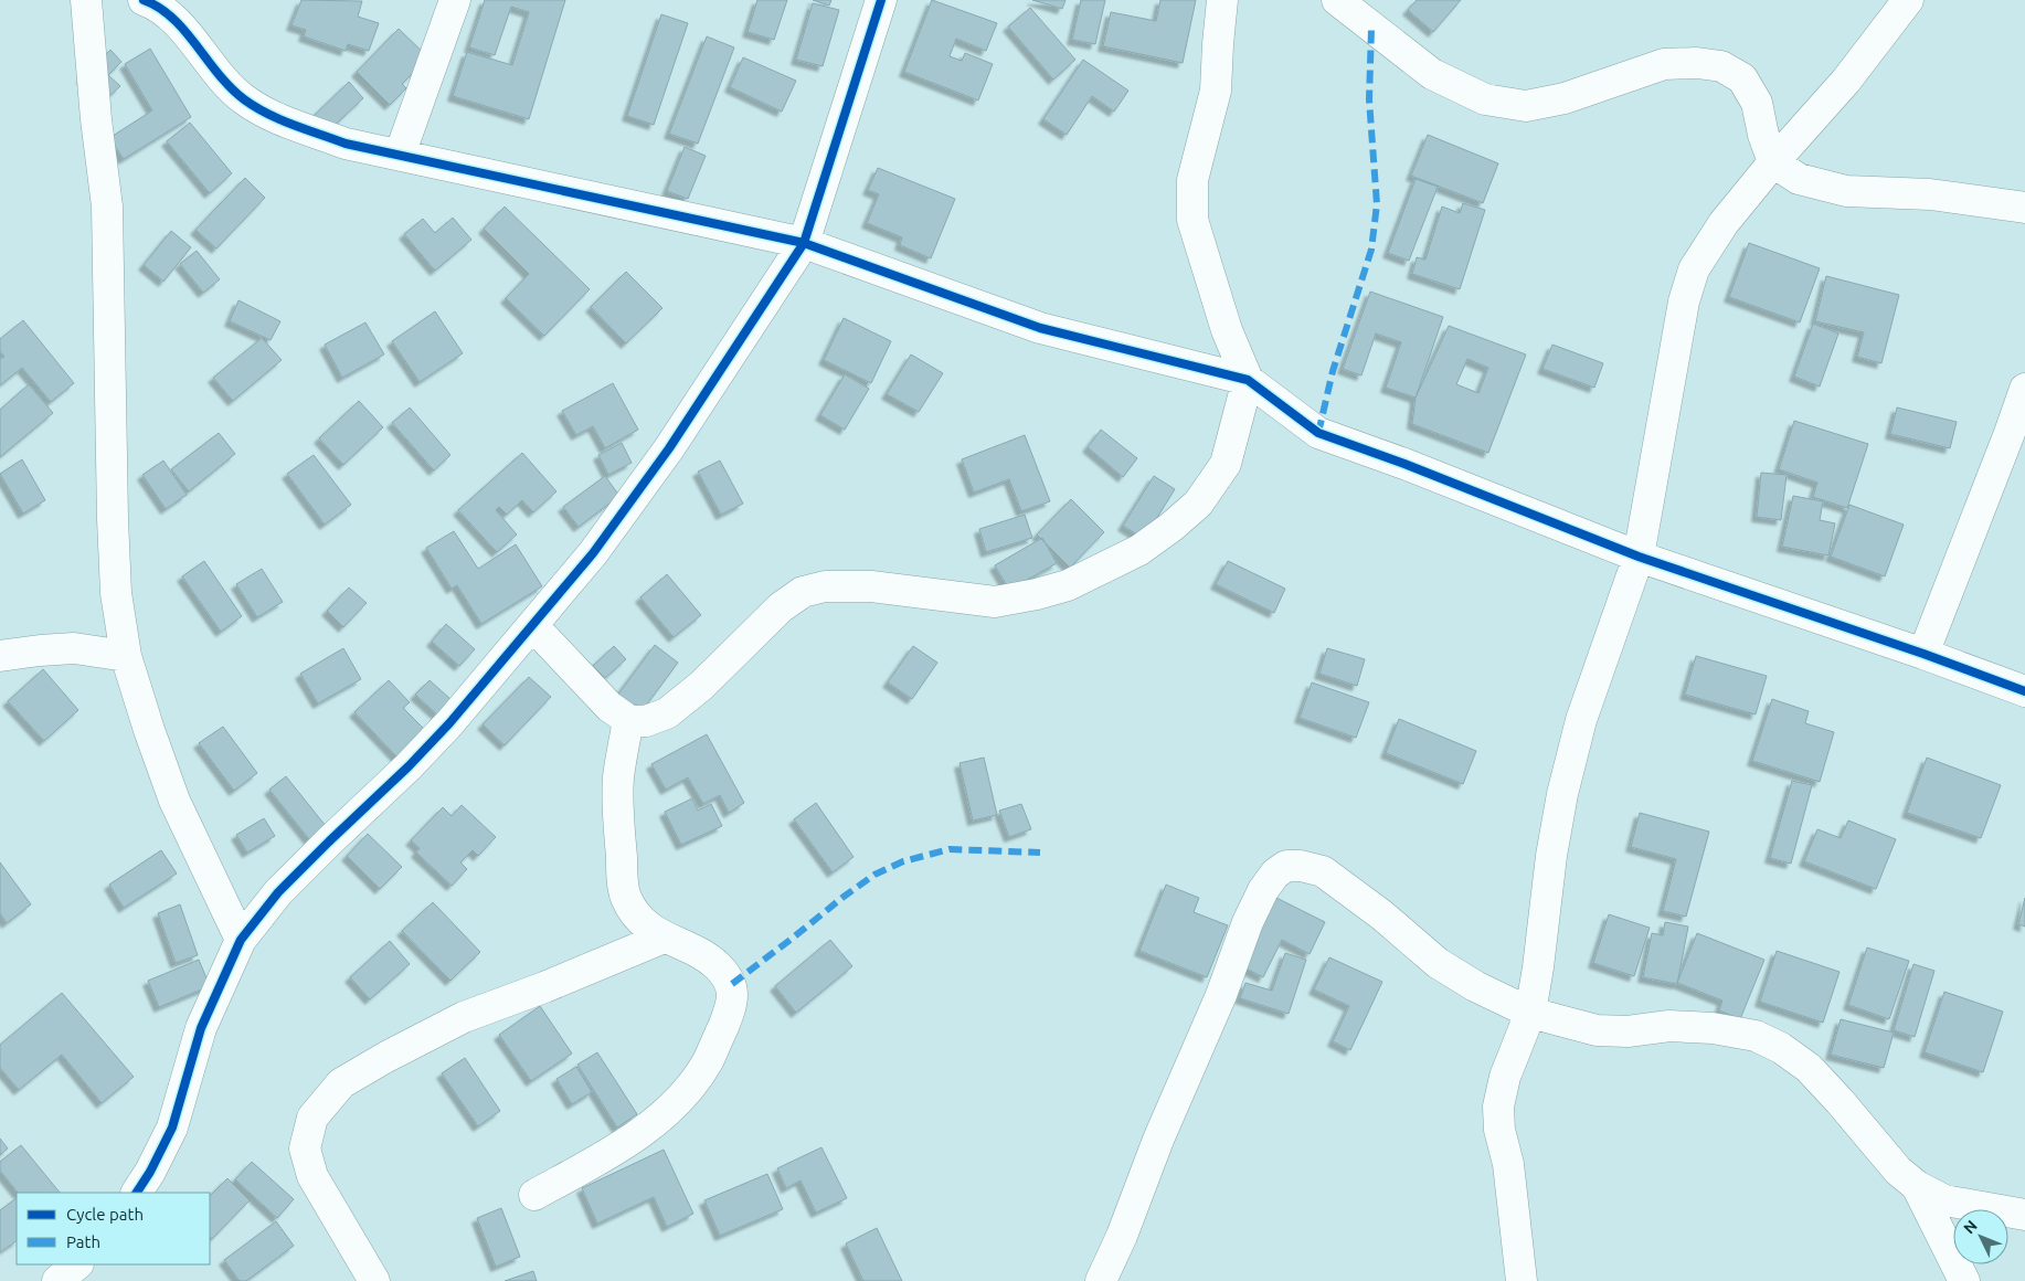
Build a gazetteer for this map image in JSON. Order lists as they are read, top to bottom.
{
  "legend": ["Cycle path", "Path"],
  "north": "top left"
}
